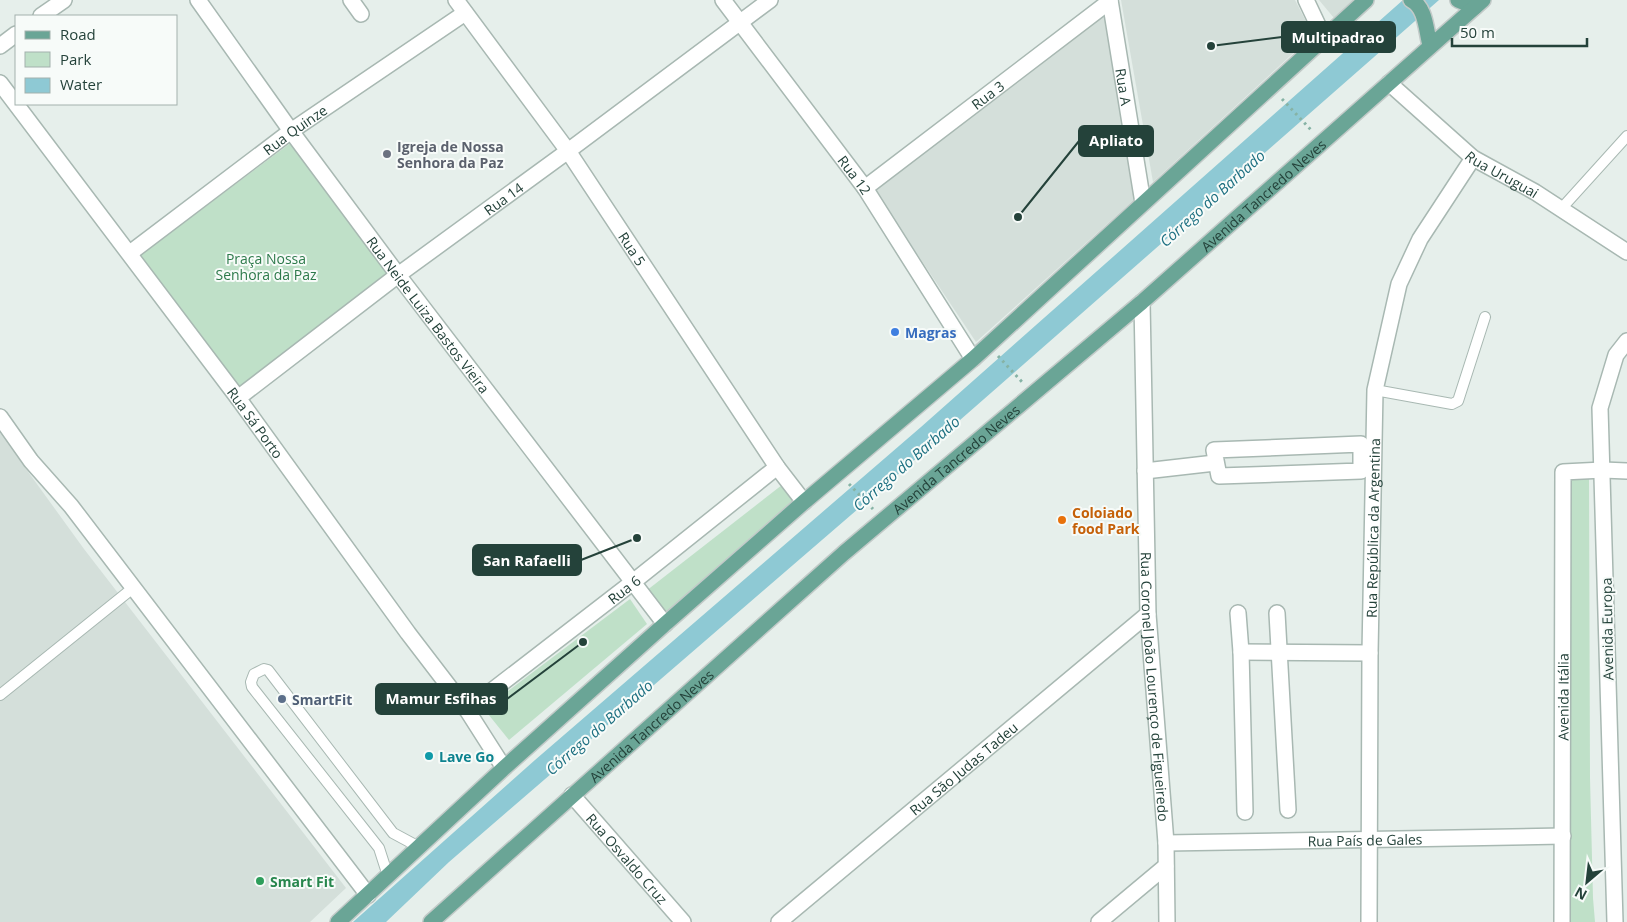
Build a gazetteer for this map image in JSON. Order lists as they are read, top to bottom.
{
  "streets": {
    "main road": ["Avenida Tancredo Neves"],
    "street": [
      "Rua A",
      "Rua 3",
      "Rua Quinze",
      "Rua Uruguai",
      "Rua 12",
      "Rua 14",
      "Rua 5",
      "Rua Neide Luiza Bastos Vieira",
      "Rua Sá Porto",
      "Rua República da Argentina",
      "Rua 6",
      "Avenida Europa",
      "Rua Coronel João Lourenço de Figueiredo",
      "Avenida Itália",
      "Rua São Judas Tadeu",
      "Rua País de Gales",
      "Rua Osvaldo Cruz"
    ]
  },
  "crossings": [
    ["Rua A", "Rua 3"],
    ["Rua 3", "Rua 12"],
    ["Rua Quinze", "Rua 5"],
    ["Rua Quinze", "Rua Neide Luiza Bastos Vieira"],
    ["Rua Quinze", "Rua Sá Porto"],
    ["Rua Uruguai", "Avenida Tancredo Neves"],
    ["Rua Uruguai", "Rua República da Argentina"],
    ["Rua 12", "Rua 14"],
    ["Avenida Tancredo Neves", "Rua Coronel João Lourenço de Figueiredo"],
    ["Avenida Tancredo Neves", "Rua Osvaldo Cruz"],
    ["Rua 14", "Rua 5"],
    ["Rua 14", "Rua Neide Luiza Bastos Vieira"],
    ["Rua 14", "Rua Sá Porto"],
    ["Rua 5", "Rua 6"],
    ["Rua Neide Luiza Bastos Vieira", "Rua 6"],
    ["Rua Sá Porto", "Rua 6"],
    ["Rua República da Argentina", "Rua País de Gales"],
    ["Avenida Europa", "Avenida Itália"],
    ["Rua Coronel João Lourenço de Figueiredo", "Rua São Judas Tadeu"],
    ["Rua Coronel João Lourenço de Figueiredo", "Rua País de Gales"],
    ["Avenida Itália", "Rua País de Gales"]
  ],
  "water": ["Córrego do Barbado"],
  "parks": ["Praça Nossa Senhora da Paz"],
  "places": [
    "Multipadrao",
    "Igreja de Nossa Senhora da Paz",
    "Apliato",
    "Magras",
    "Coloiado food Park",
    "San Rafaelli",
    "Mamur Esfihas",
    "SmartFit",
    "Lave Go",
    "Smart Fit"
  ],
  "legend": ["Road", "Park", "Water"],
  "scale_bar": "50 m",
  "north": "bottom left"
}
